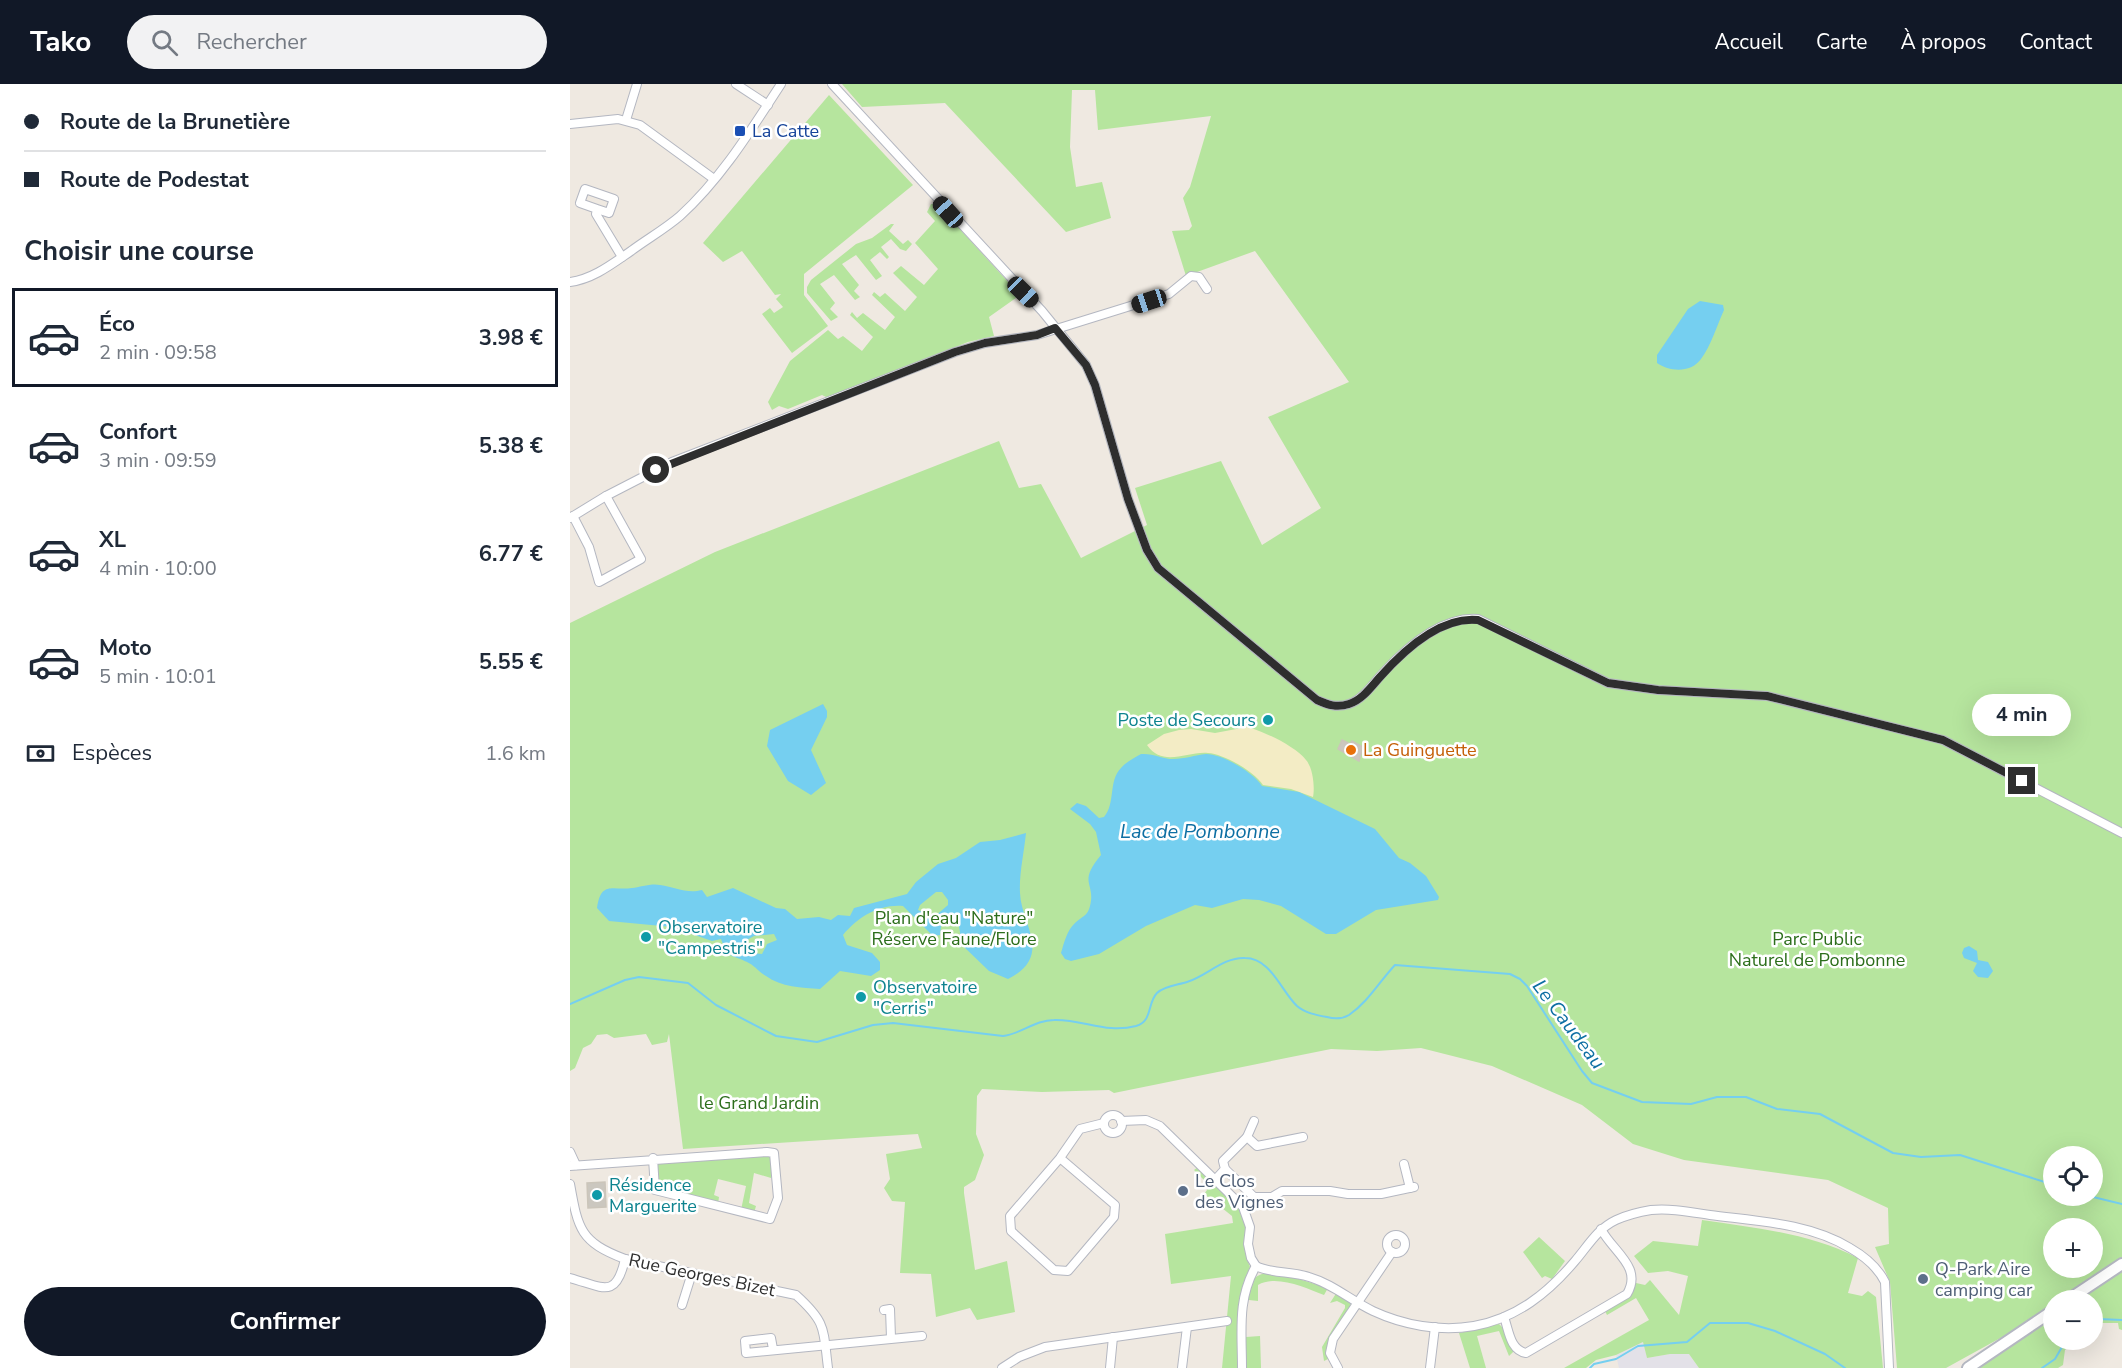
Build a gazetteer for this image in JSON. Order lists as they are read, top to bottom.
{
  "streets": {
    "street": ["Rue Georges Bizet"]
  },
  "water": ["Lac de Pombonne", "Le Caudeau"],
  "parks": ["Plan d'eau \"Nature\" Réserve Faune/Flore", "Parc Public Naturel de Pombonne", "le Grand Jardin"],
  "places": {
    "transit": ["La Catte"],
    "other": [
      "Poste de Secours",
      "La Guinguette",
      "Observatoire \"Campestris\"",
      "Observatoire \"Cerris\"",
      "Le Clos des Vignes",
      "Résidence Marguerite",
      "Q-Park Aire camping car"
    ]
  },
  "page": {
    "header": "Tako",
    "search": "Rechercher",
    "nav": [
      "Accueil",
      "Carte",
      "À propos",
      "Contact"
    ],
    "banner": ["Route de la Brunetière", "Route de Podestat"],
    "heading": "Choisir une course",
    "list": [
      {
        "name": "Éco",
        "note": "2 min · 09:58",
        "value": "3.98 €"
      },
      {
        "name": "Confort",
        "note": "3 min · 09:59",
        "value": "5.38 €"
      },
      {
        "name": "XL",
        "note": "4 min · 10:00",
        "value": "6.77 €"
      },
      {
        "name": "Moto",
        "note": "5 min · 10:01",
        "value": "5.55 €"
      }
    ],
    "bubble": "4 min",
    "pay": ["Espèces", "1.6 km"],
    "map_buttons": ["+", "−"],
    "buttons": "Confirmer"
  }
}
